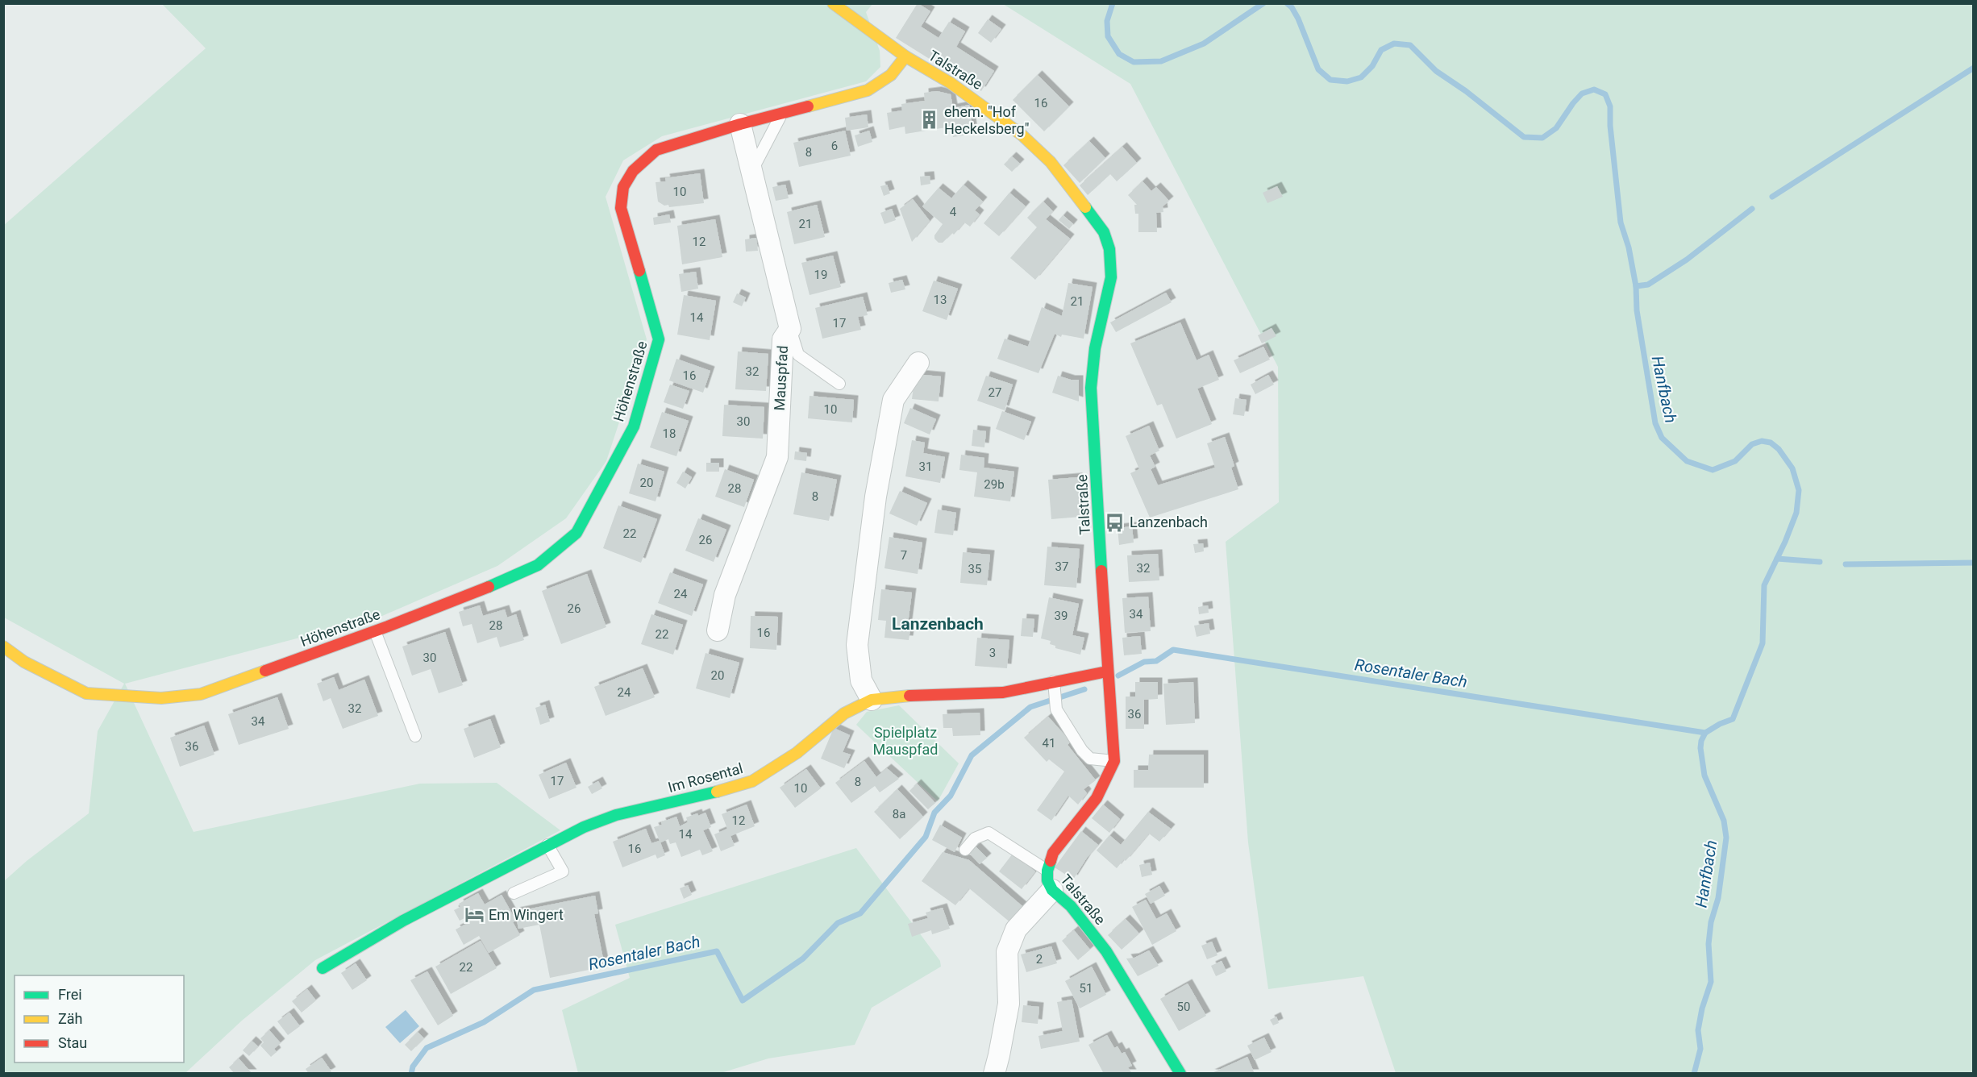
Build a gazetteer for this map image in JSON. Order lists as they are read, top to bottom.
{
  "streets": {
    "street": [
      "Talstraße",
      "Mauspfad",
      "Höhenstraße",
      "Im Rosental"
    ]
  },
  "crossings": [
    ["Talstraße", "Höhenstraße"],
    ["Talstraße", "Im Rosental"],
    ["Mauspfad", "Höhenstraße"]
  ],
  "districts": ["Lanzenbach"],
  "water": ["Hanfbach", "Rosentaler Bach"],
  "parks": ["Spielplatz Mauspfad"],
  "places": {
    "building": ["ehem. \"Hof Heckelsberg\""],
    "bus stop": ["Lanzenbach"],
    "hotel": ["Em Wingert"]
  },
  "house_numbers": [
    "16",
    "6",
    "8",
    "10",
    "4",
    "21",
    "12",
    "19",
    "13",
    "21",
    "14",
    "17",
    "32",
    "16",
    "27",
    "10",
    "30",
    "18",
    "31",
    "20",
    "29b",
    "28",
    "8",
    "22",
    "26",
    "7",
    "37",
    "32",
    "35",
    "24",
    "26",
    "34",
    "39",
    "28",
    "16",
    "22",
    "3",
    "30",
    "20",
    "24",
    "32",
    "36",
    "34",
    "41",
    "36",
    "17",
    "8",
    "10",
    "8a",
    "12",
    "14",
    "16",
    "2",
    "22",
    "51",
    "50"
  ],
  "legend": ["Frei", "Zäh", "Stau"]
}
